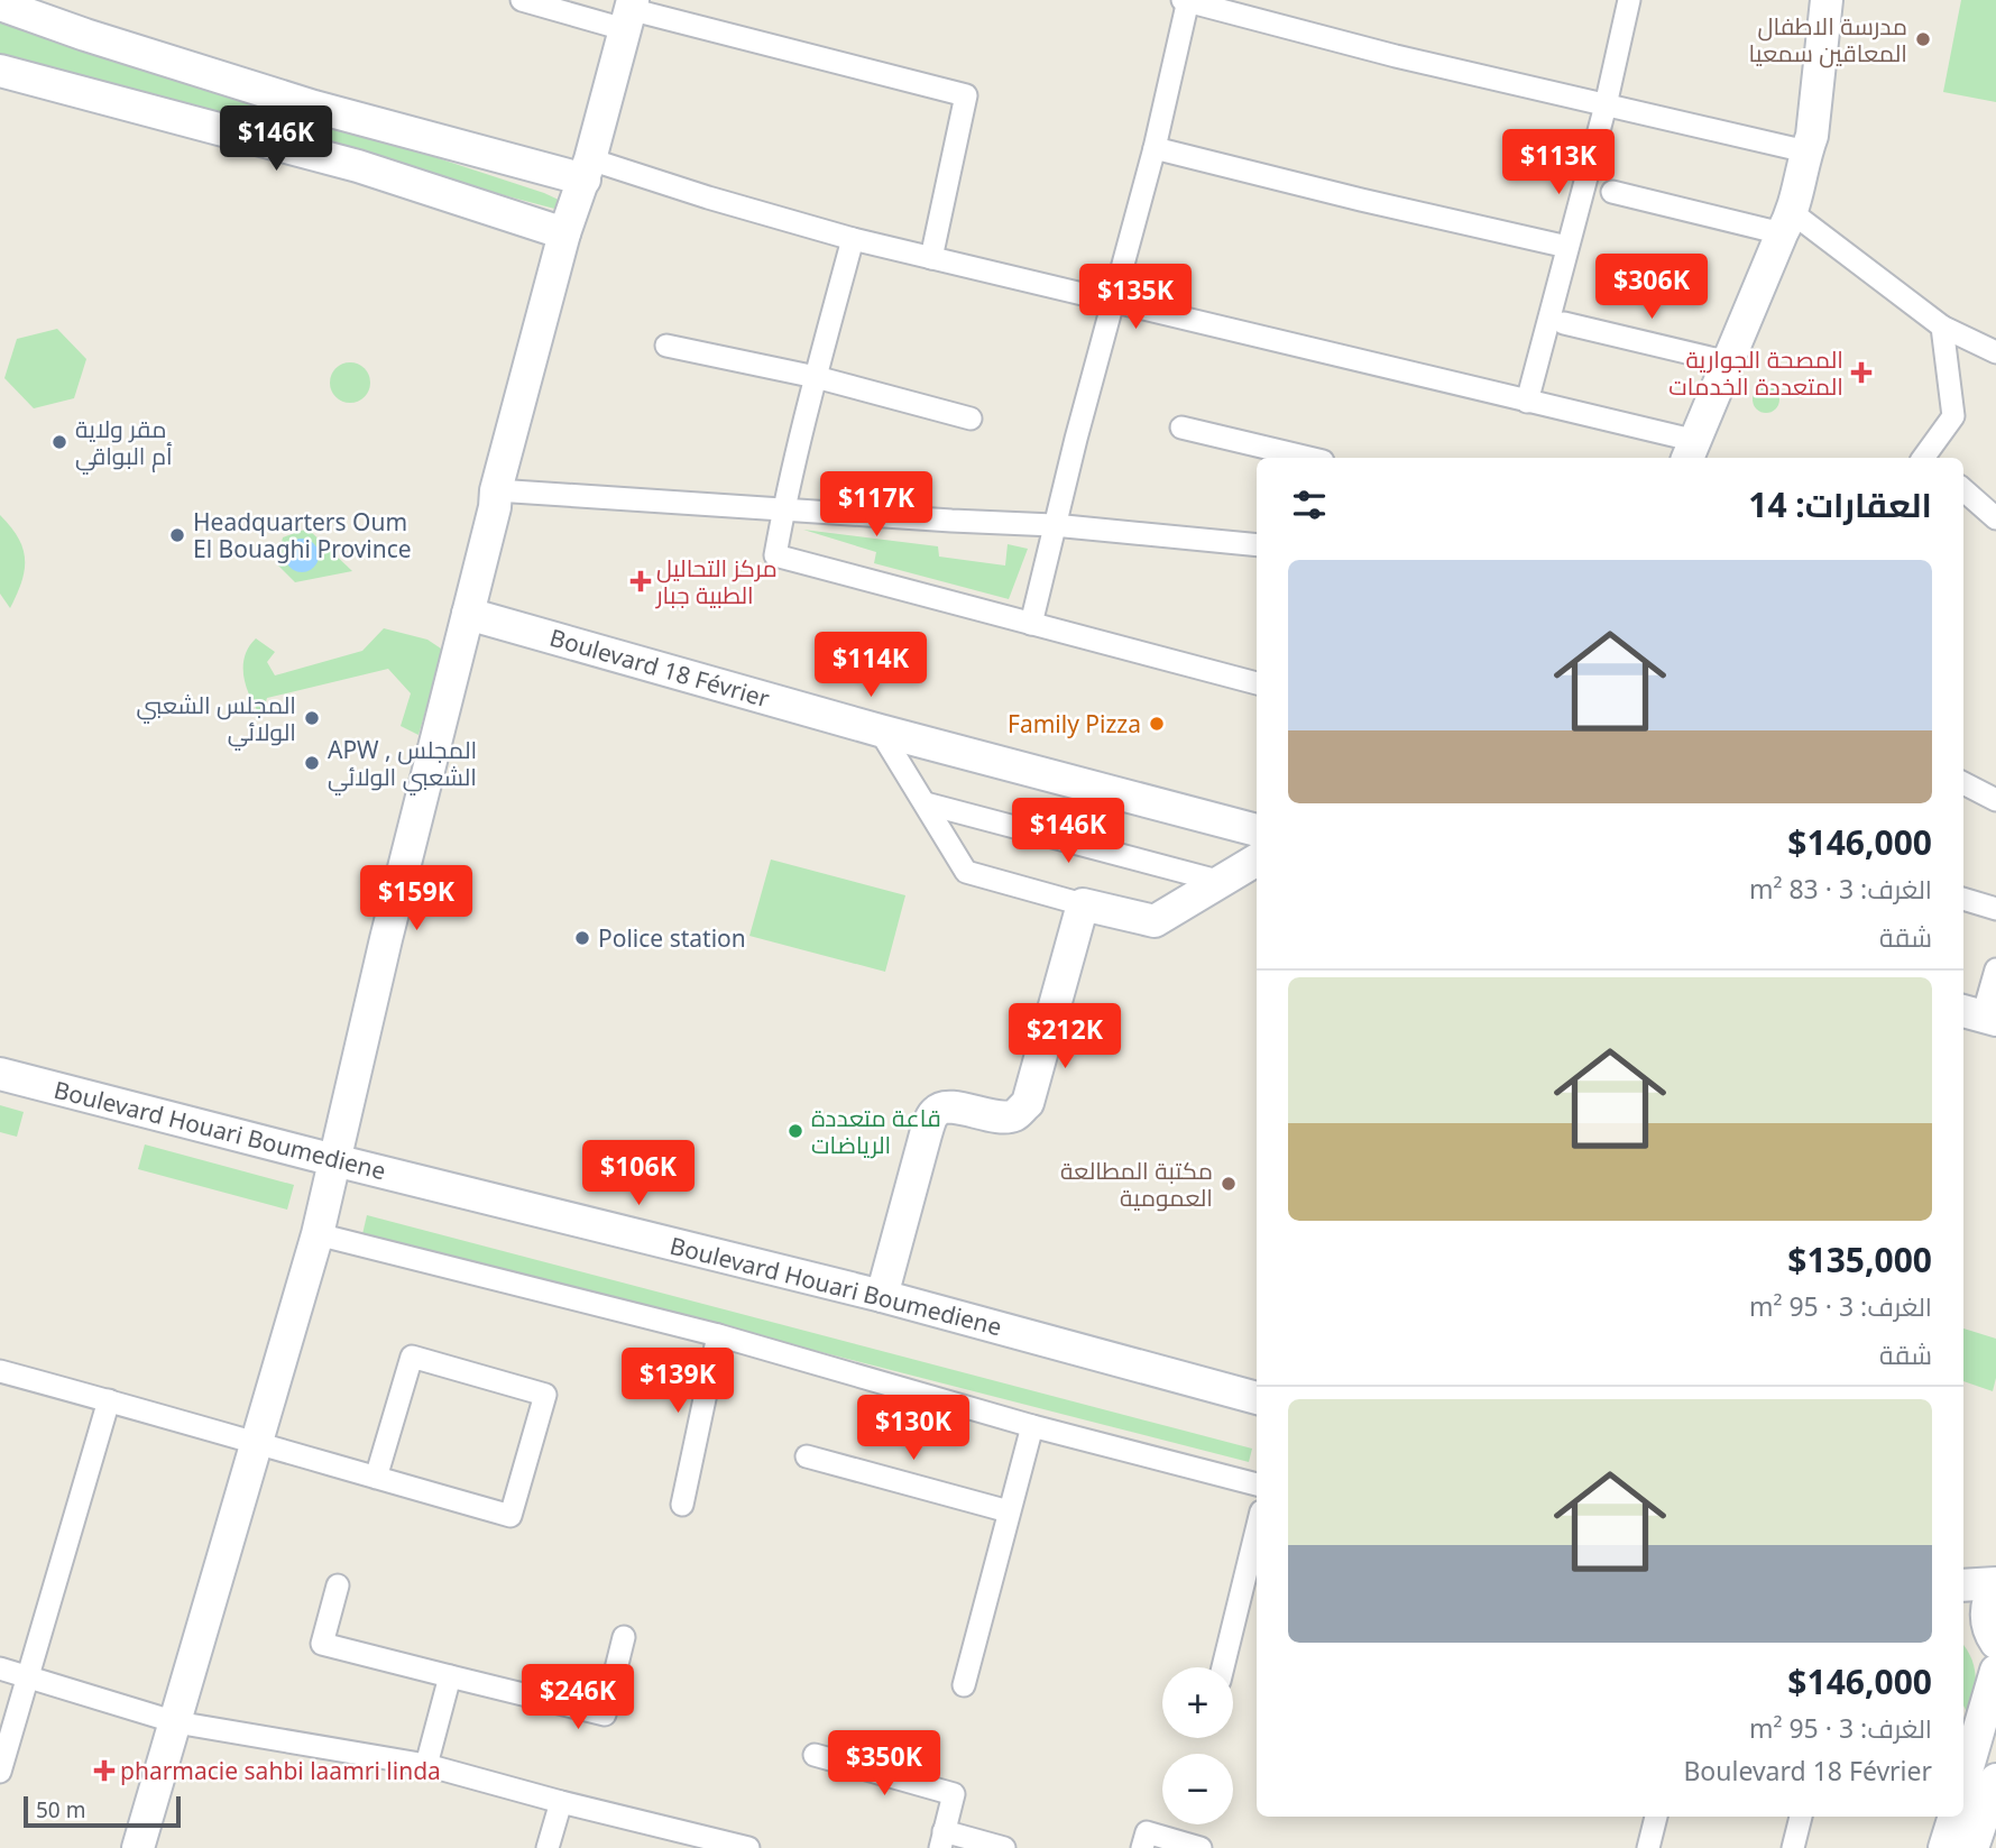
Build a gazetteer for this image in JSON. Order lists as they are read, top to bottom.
{
  "streets": {
    "main road": ["Boulevard 18 Février", "Boulevard Houari Boumediene"]
  },
  "places": {
    "other": [
      "مدرسة الاطفال المعاقين سمعيا",
      "مقر ولاية أم البواقي",
      "Headquarters Oum El Bouaghi Province",
      "المجلس الشعبي الولائي",
      "Family Pizza",
      "APW , المجلس الشعبي الولائي",
      "Police station",
      "قاعة متعددة الرياضات",
      "مكتبة المطالعة العمومية"
    ],
    "health": ["المصحة الجوارية المتعددة الخدمات", "مركز التحاليل الطبية جبار", "pharmacie sahbi laamri linda"]
  },
  "scale_bar": "50 m",
  "page": {
    "price": [
      "$146K",
      "$113K",
      "$306K",
      "$135K",
      "$117K",
      "$114K",
      "$146K",
      "$159K",
      "$212K",
      "$106K",
      "$139K",
      "$130K",
      "$246K",
      "$350K"
    ],
    "heading": "العقارات: 14",
    "list": [
      {
        "name": "$146,000",
        "note": "الغرف: 3 · 83 m² · شقة"
      },
      {
        "name": "$135,000",
        "note": "الغرف: 3 · 95 m² · شقة"
      },
      {
        "name": "$146,000",
        "note": "الغرف: 3 · 95 m² · Boulevard 18 Février"
      }
    ],
    "map_buttons": ["+", "−"],
    "scale": "50 m"
  }
}
